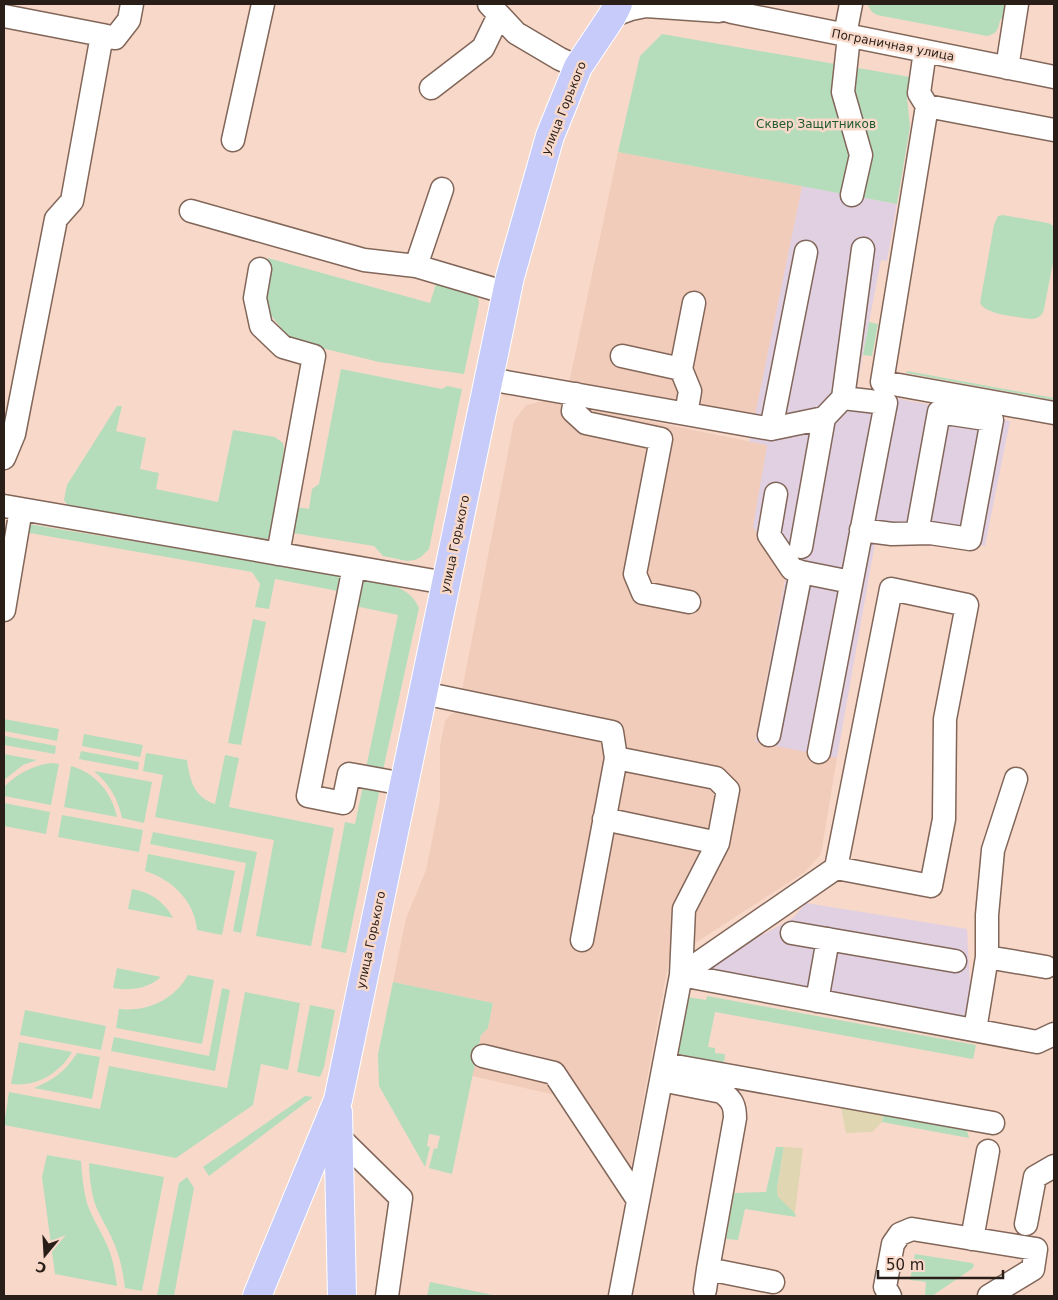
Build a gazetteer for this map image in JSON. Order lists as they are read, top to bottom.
{
  "streets": {
    "main road": ["улица Горького"],
    "street": ["Пограничная улица"]
  },
  "crossings": [
    ["Пограничная улица", "улица Горького"]
  ],
  "parks": ["Сквер Защитников"],
  "scale_bar": "50 m",
  "north": "bottom"
}
